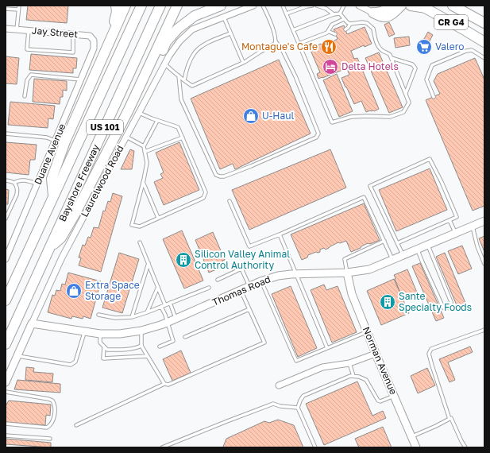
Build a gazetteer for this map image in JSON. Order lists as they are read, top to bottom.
{
  "streets": {
    "highway": ["CR G4", "US 101", "Bayshore Freeway"],
    "street": [
      "Jay Street",
      "Duane Avenue",
      "Laurelwood Road",
      "Thomas Road",
      "Norman Avenue"
    ]
  },
  "crossings": [
    ["Jay Street", "Duane Avenue"],
    ["Laurelwood Road", "Thomas Road"],
    ["Thomas Road", "Norman Avenue"]
  ],
  "places": {
    "restaurant": ["Montague's Cafe"],
    "supermarket": ["Valero"],
    "hotel": ["Delta Hotels"],
    "shop": ["U-Haul", "Extra Space Storage"],
    "building": ["Silicon Valley Animal Control Authority", "Sante Specialty Foods"]
  }
}
